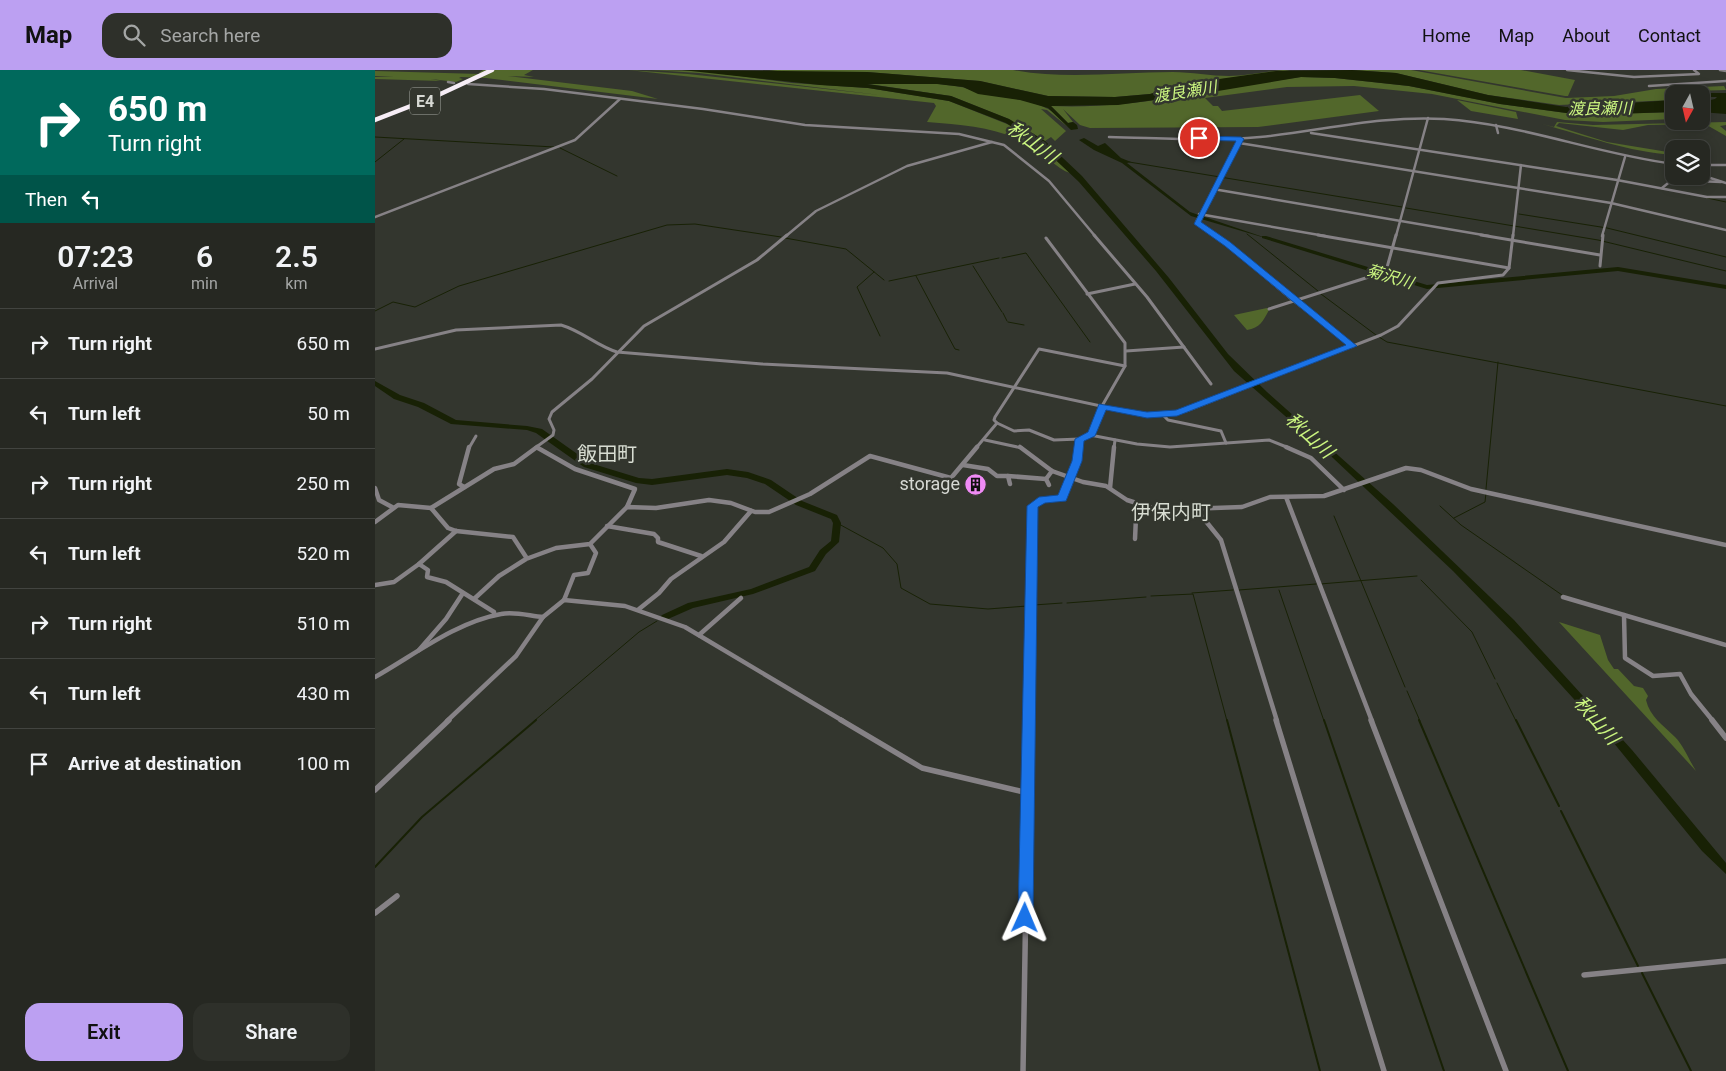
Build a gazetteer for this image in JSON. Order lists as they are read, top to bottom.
{
  "streets": {
    "highway": ["E4"]
  },
  "districts": ["飯田町", "伊保内町"],
  "water": ["渡良瀬川", "秋山川", "菊沢川"],
  "places": {
    "building": ["storage"]
  },
  "north": "bottom",
  "page": {
    "header": "Map",
    "search": "Search here",
    "nav": [
      "Home",
      "Map",
      "About",
      "Contact"
    ],
    "turn": ["650 m", "Turn right"],
    "then": "Then",
    "eta": [
      "07:23",
      "Arrival",
      "6",
      "min",
      "2.5",
      "km"
    ],
    "list": [
      {
        "name": "Turn right",
        "value": "650 m"
      },
      {
        "name": "Turn left",
        "value": "50 m"
      },
      {
        "name": "Turn right",
        "value": "250 m"
      },
      {
        "name": "Turn left",
        "value": "520 m"
      },
      {
        "name": "Turn right",
        "value": "510 m"
      },
      {
        "name": "Turn left",
        "value": "430 m"
      },
      {
        "name": "Arrive at destination",
        "value": "100 m"
      }
    ],
    "buttons": ["Exit", "Share"]
  }
}
